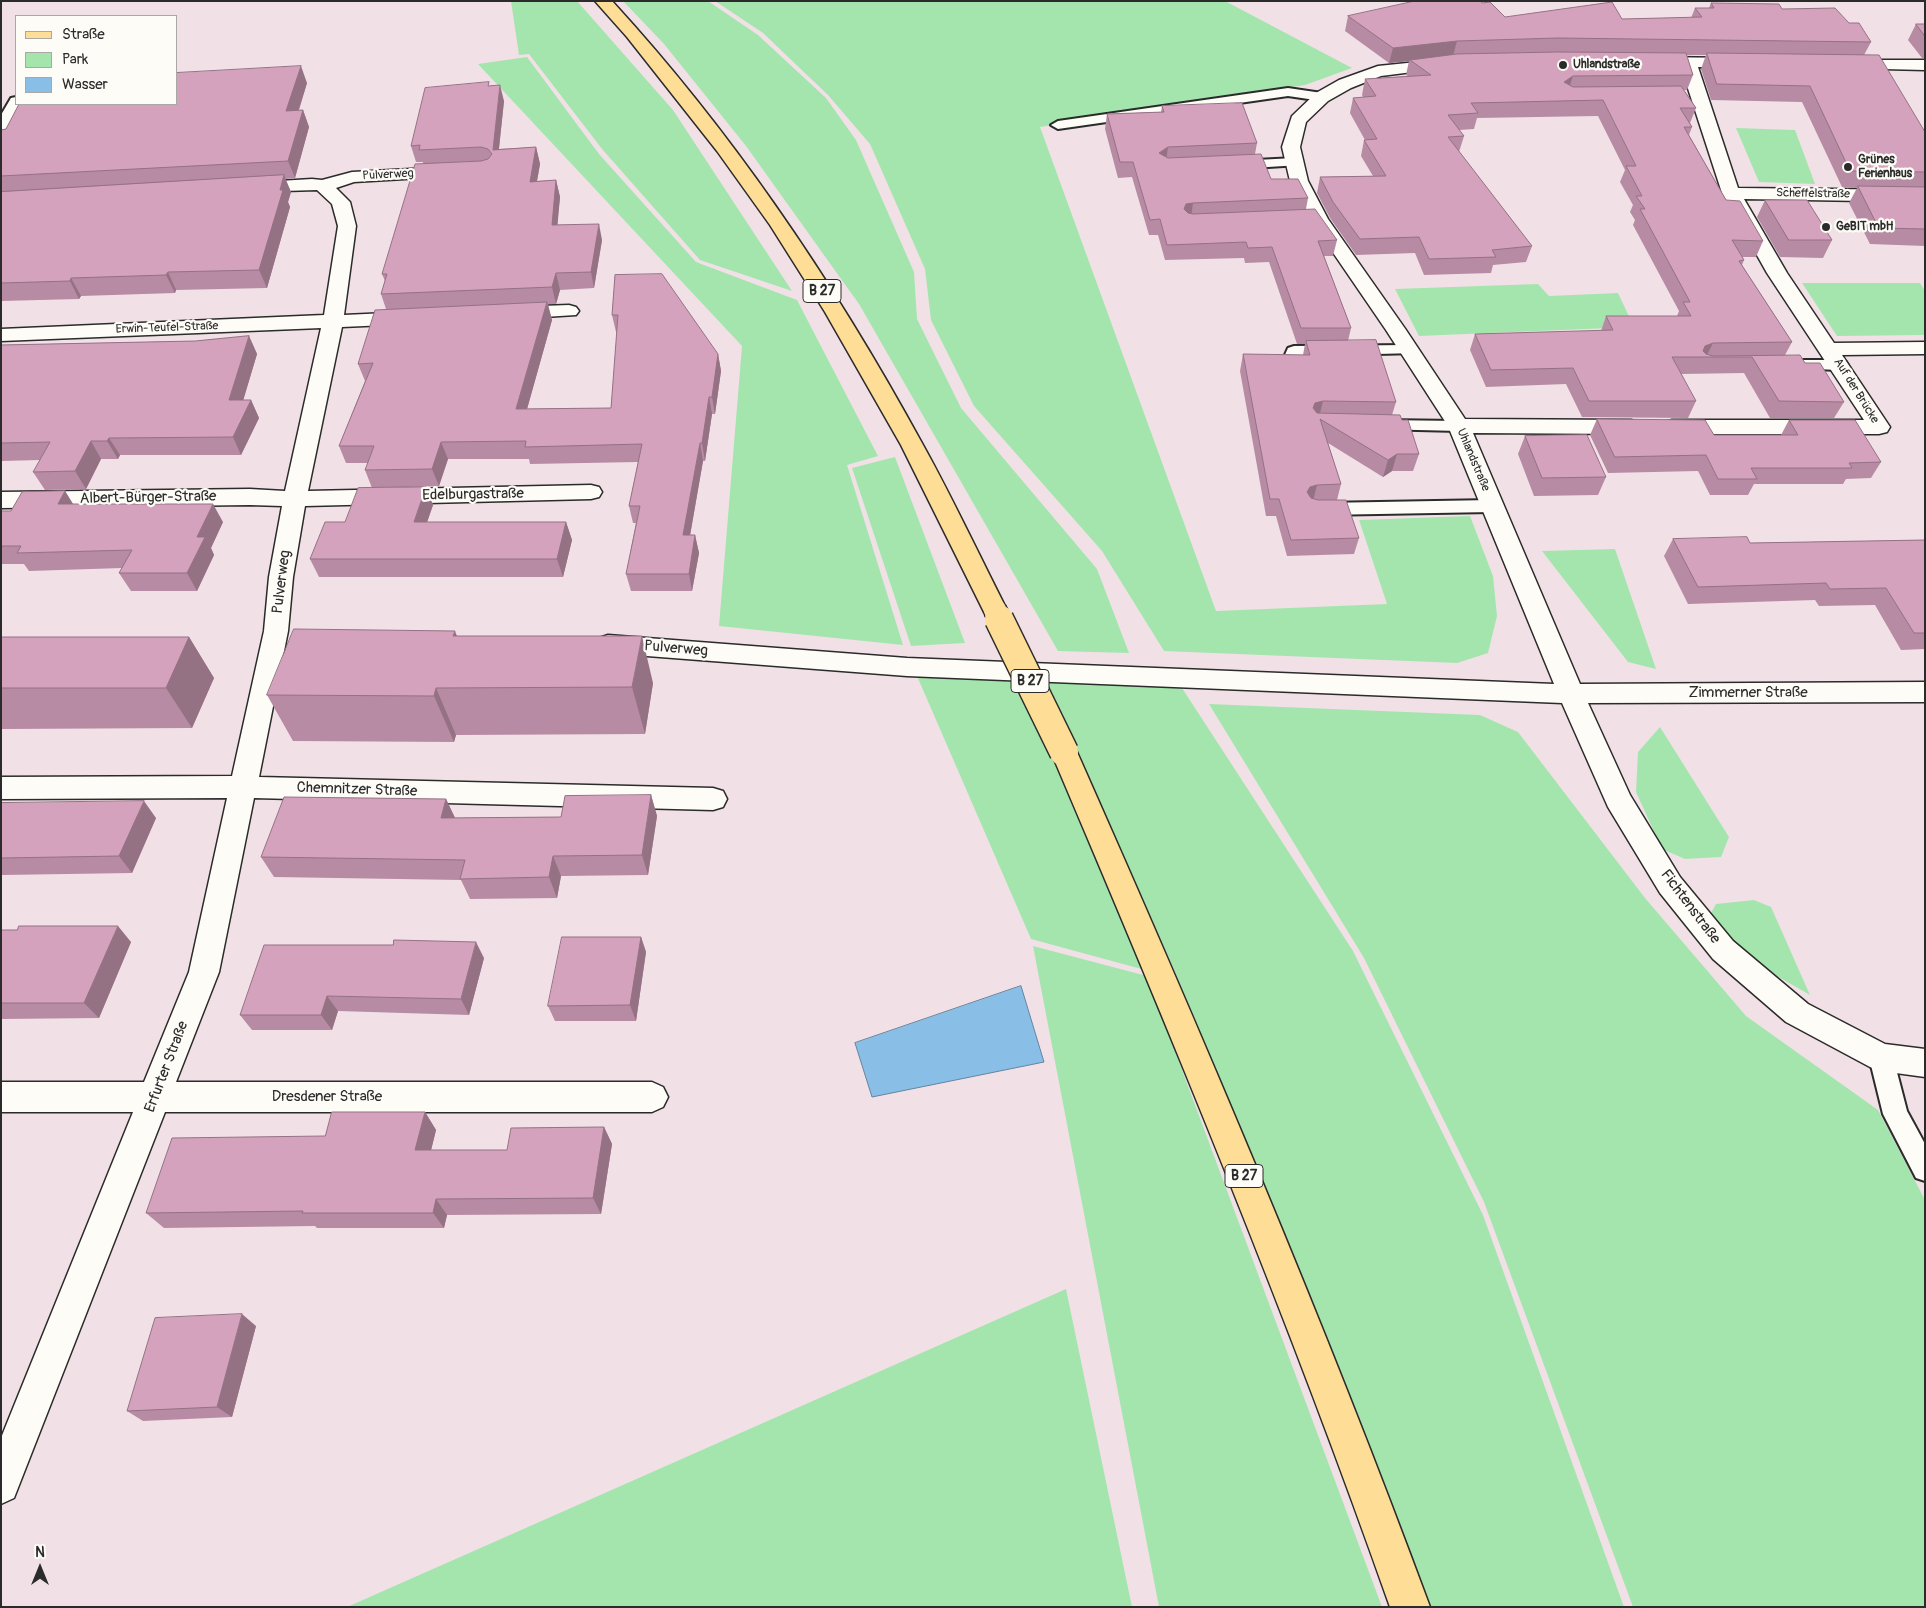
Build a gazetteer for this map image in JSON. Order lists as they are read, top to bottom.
{
  "streets": {
    "main road": ["B 27"],
    "street": [
      "Pulverweg",
      "Scheffelstraße",
      "Erwin-Teufel-Straße",
      "Auf der Brücke",
      "Uhlandstraße",
      "Edelburgastraße",
      "Albert-Bürger-Straße",
      "Zimmerner Straße",
      "Chemnitzer Straße",
      "Fichtenstraße",
      "Erfurter Straße",
      "Dresdener Straße"
    ]
  },
  "crossings": [
    ["Pulverweg", "Erwin-Teufel-Straße"],
    ["Pulverweg", "Uhlandstraße"],
    ["Pulverweg", "Edelburgastraße"],
    ["Pulverweg", "Albert-Bürger-Straße"],
    ["Pulverweg", "Zimmerner Straße"],
    ["Pulverweg", "Fichtenstraße"],
    ["Pulverweg", "Erfurter Straße"],
    ["Scheffelstraße", "Auf der Brücke"],
    ["Auf der Brücke", "Uhlandstraße"],
    ["Uhlandstraße", "Zimmerner Straße"],
    ["Uhlandstraße", "Fichtenstraße"],
    ["Edelburgastraße", "Albert-Bürger-Straße"],
    ["Zimmerner Straße", "Fichtenstraße"],
    ["Chemnitzer Straße", "Erfurter Straße"],
    ["Erfurter Straße", "Dresdener Straße"]
  ],
  "places": ["Uhlandstraße", "Grünes Ferienhaus", "GeBIT mbH"],
  "legend": ["Straße", "Park", "Wasser"],
  "north": "top"
}
